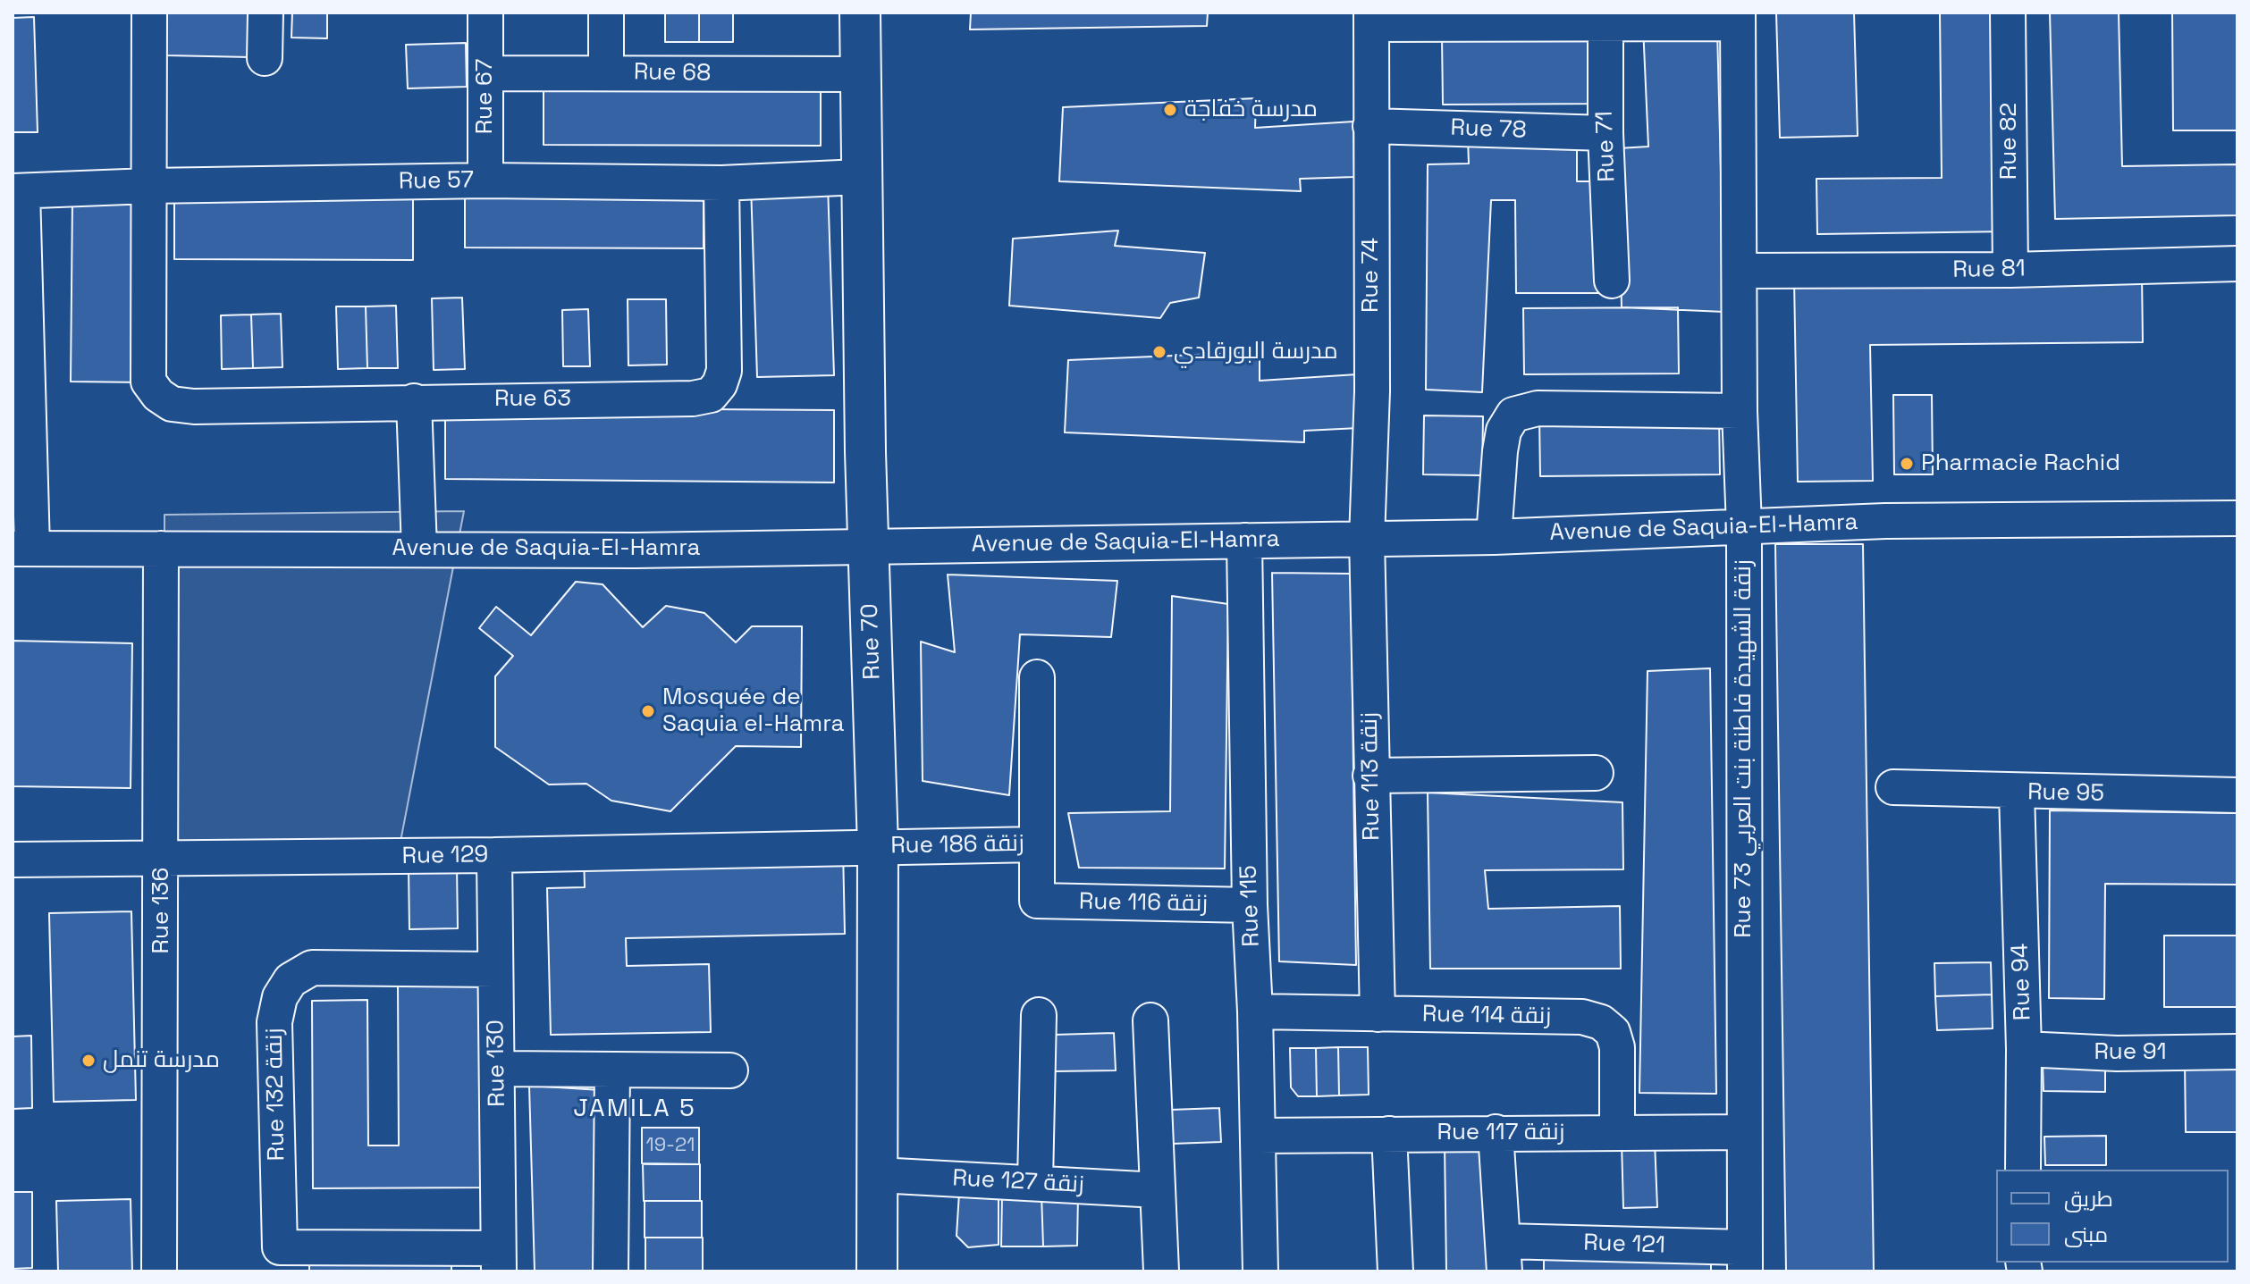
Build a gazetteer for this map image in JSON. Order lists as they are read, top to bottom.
{
  "streets": {
    "street": [
      "Rue 68",
      "Rue 67",
      "Rue 78",
      "Rue 82",
      "Rue 71",
      "Rue 57",
      "Rue 81",
      "Rue 74",
      "Rue 63",
      "Avenue de Saquia-El-Hamra",
      "Rue 70",
      "Rue 73 زنقة الشهيدة فاطنة بنت العربي",
      "Rue 113 زنقة",
      "Rue 95",
      "Rue 186 زنقة",
      "Rue 129",
      "Rue 116 زنقة",
      "Rue 115",
      "Rue 136",
      "Rue 94",
      "Rue 114 زنقة",
      "Rue 91",
      "Rue 130",
      "Rue 132 زنقة",
      "Rue 117 زنقة",
      "Rue 127 زنقة",
      "Rue 121"
    ]
  },
  "crossings": [
    ["Rue 68", "Rue 67"],
    ["Rue 68", "Rue 70"],
    ["Rue 67", "Rue 57"],
    ["Rue 78", "Rue 71"],
    ["Rue 78", "Rue 74"],
    ["Rue 82", "Rue 81"],
    ["Rue 57", "Rue 63"],
    ["Rue 57", "Rue 70"],
    ["Rue 81", "Rue 73 زنقة الشهيدة فاطنة بنت العربي"],
    ["Rue 74", "Avenue de Saquia-El-Hamra"],
    ["Rue 74", "Rue 113 زنقة"],
    ["Avenue de Saquia-El-Hamra", "Rue 70"],
    ["Avenue de Saquia-El-Hamra", "Rue 73 زنقة الشهيدة فاطنة بنت العربي"],
    ["Avenue de Saquia-El-Hamra", "Rue 113 زنقة"],
    ["Avenue de Saquia-El-Hamra", "Rue 115"],
    ["Avenue de Saquia-El-Hamra", "Rue 136"],
    ["Rue 70", "Rue 186 زنقة"],
    ["Rue 70", "Rue 129"],
    ["Rue 70", "Rue 127 زنقة"],
    ["Rue 73 زنقة الشهيدة فاطنة بنت العربي", "Rue 117 زنقة"],
    ["Rue 73 زنقة الشهيدة فاطنة بنت العربي", "Rue 121"],
    ["Rue 113 زنقة", "Rue 114 زنقة"],
    ["Rue 95", "Rue 94"],
    ["Rue 186 زنقة", "Rue 129"],
    ["Rue 186 زنقة", "Rue 116 زنقة"],
    ["Rue 129", "Rue 136"],
    ["Rue 129", "Rue 130"],
    ["Rue 116 زنقة", "Rue 115"],
    ["Rue 115", "Rue 114 زنقة"],
    ["Rue 115", "Rue 117 زنقة"],
    ["Rue 94", "Rue 91"],
    ["Rue 114 زنقة", "Rue 117 زنقة"],
    ["Rue 130", "Rue 132 زنقة"]
  ],
  "districts": ["JAMILA 5"],
  "places": [
    "مدرسة خفاجة",
    "مدرسة البورقادي",
    "Pharmacie Rachid",
    "Mosquée de Saquia el-Hamra",
    "مدرسة تنمل"
  ],
  "house_numbers": ["19-21"],
  "legend": ["طريق", "مبنى"]
}
